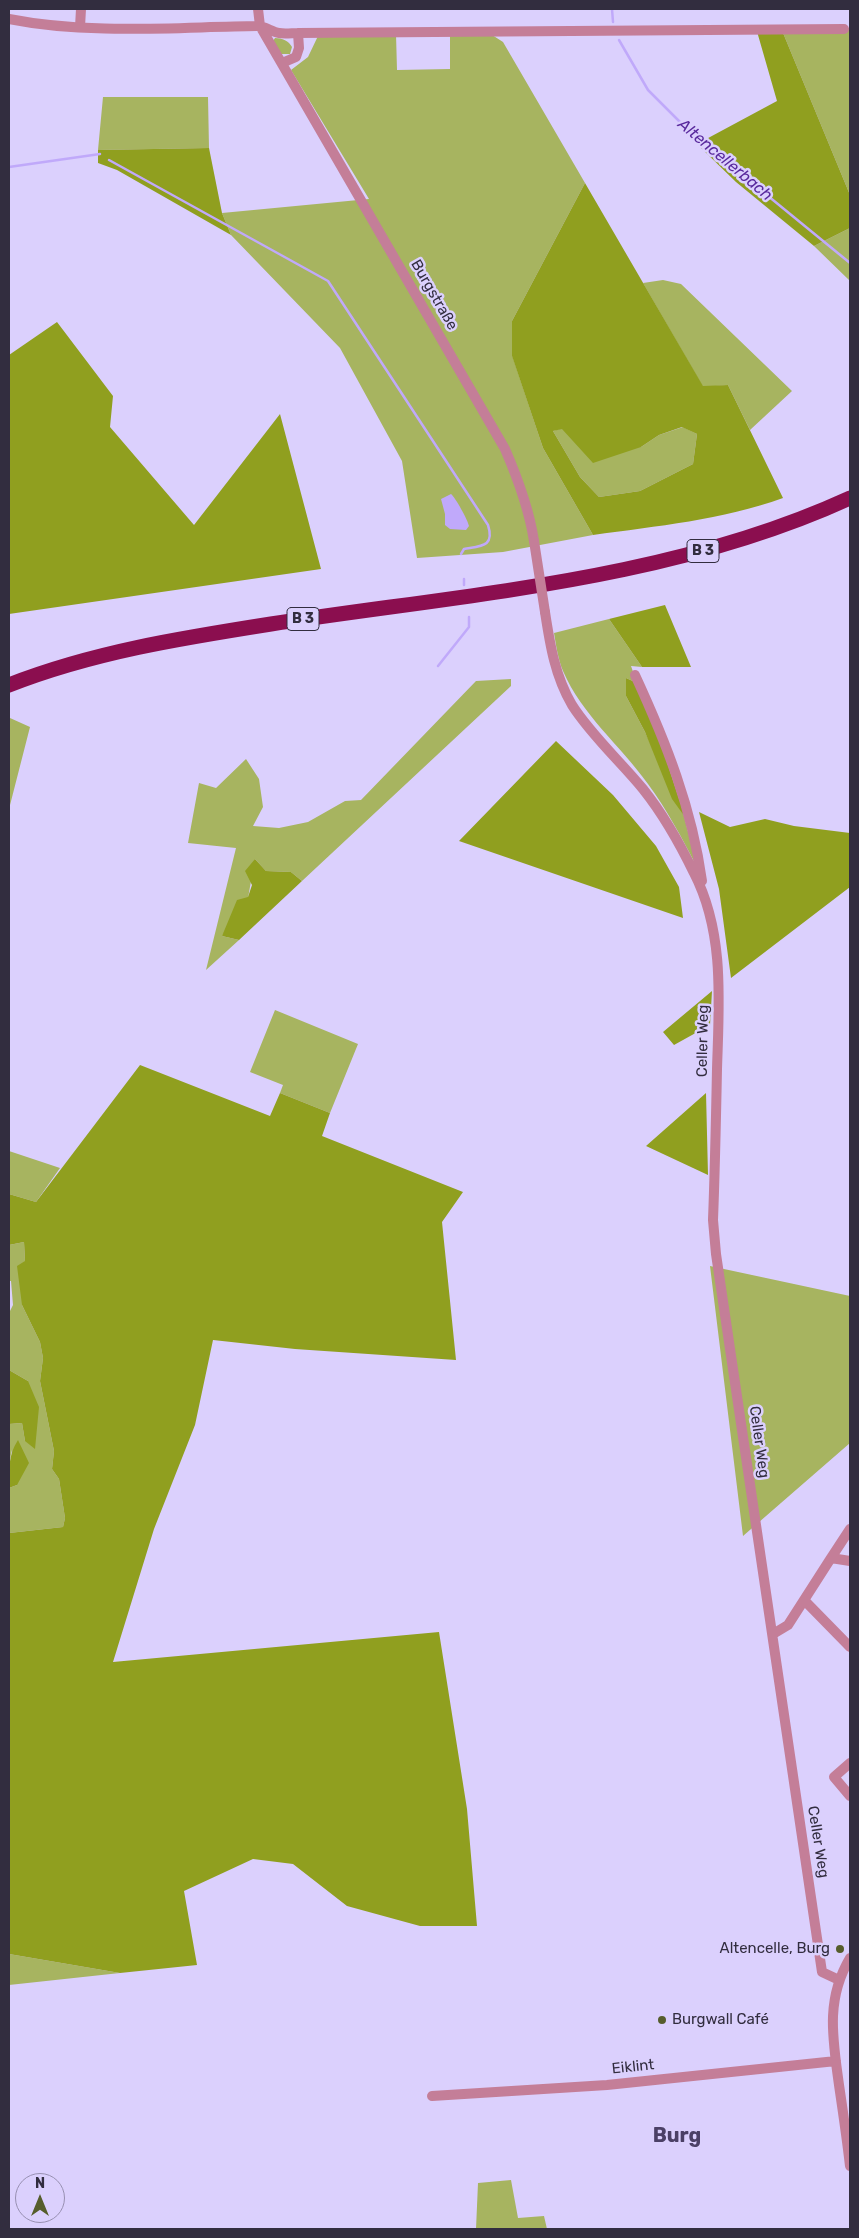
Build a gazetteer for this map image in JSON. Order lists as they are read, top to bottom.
{
  "streets": {
    "highway": ["B 3"],
    "street": ["Burgstraße", "Celler Weg", "Eiklint"]
  },
  "crossings": [
    ["Burgstraße", "Celler Weg"]
  ],
  "districts": ["Burg"],
  "water": ["Altencellerbach"],
  "places": ["Altencelle, Burg", "Burgwall Café"],
  "north": "top"
}
